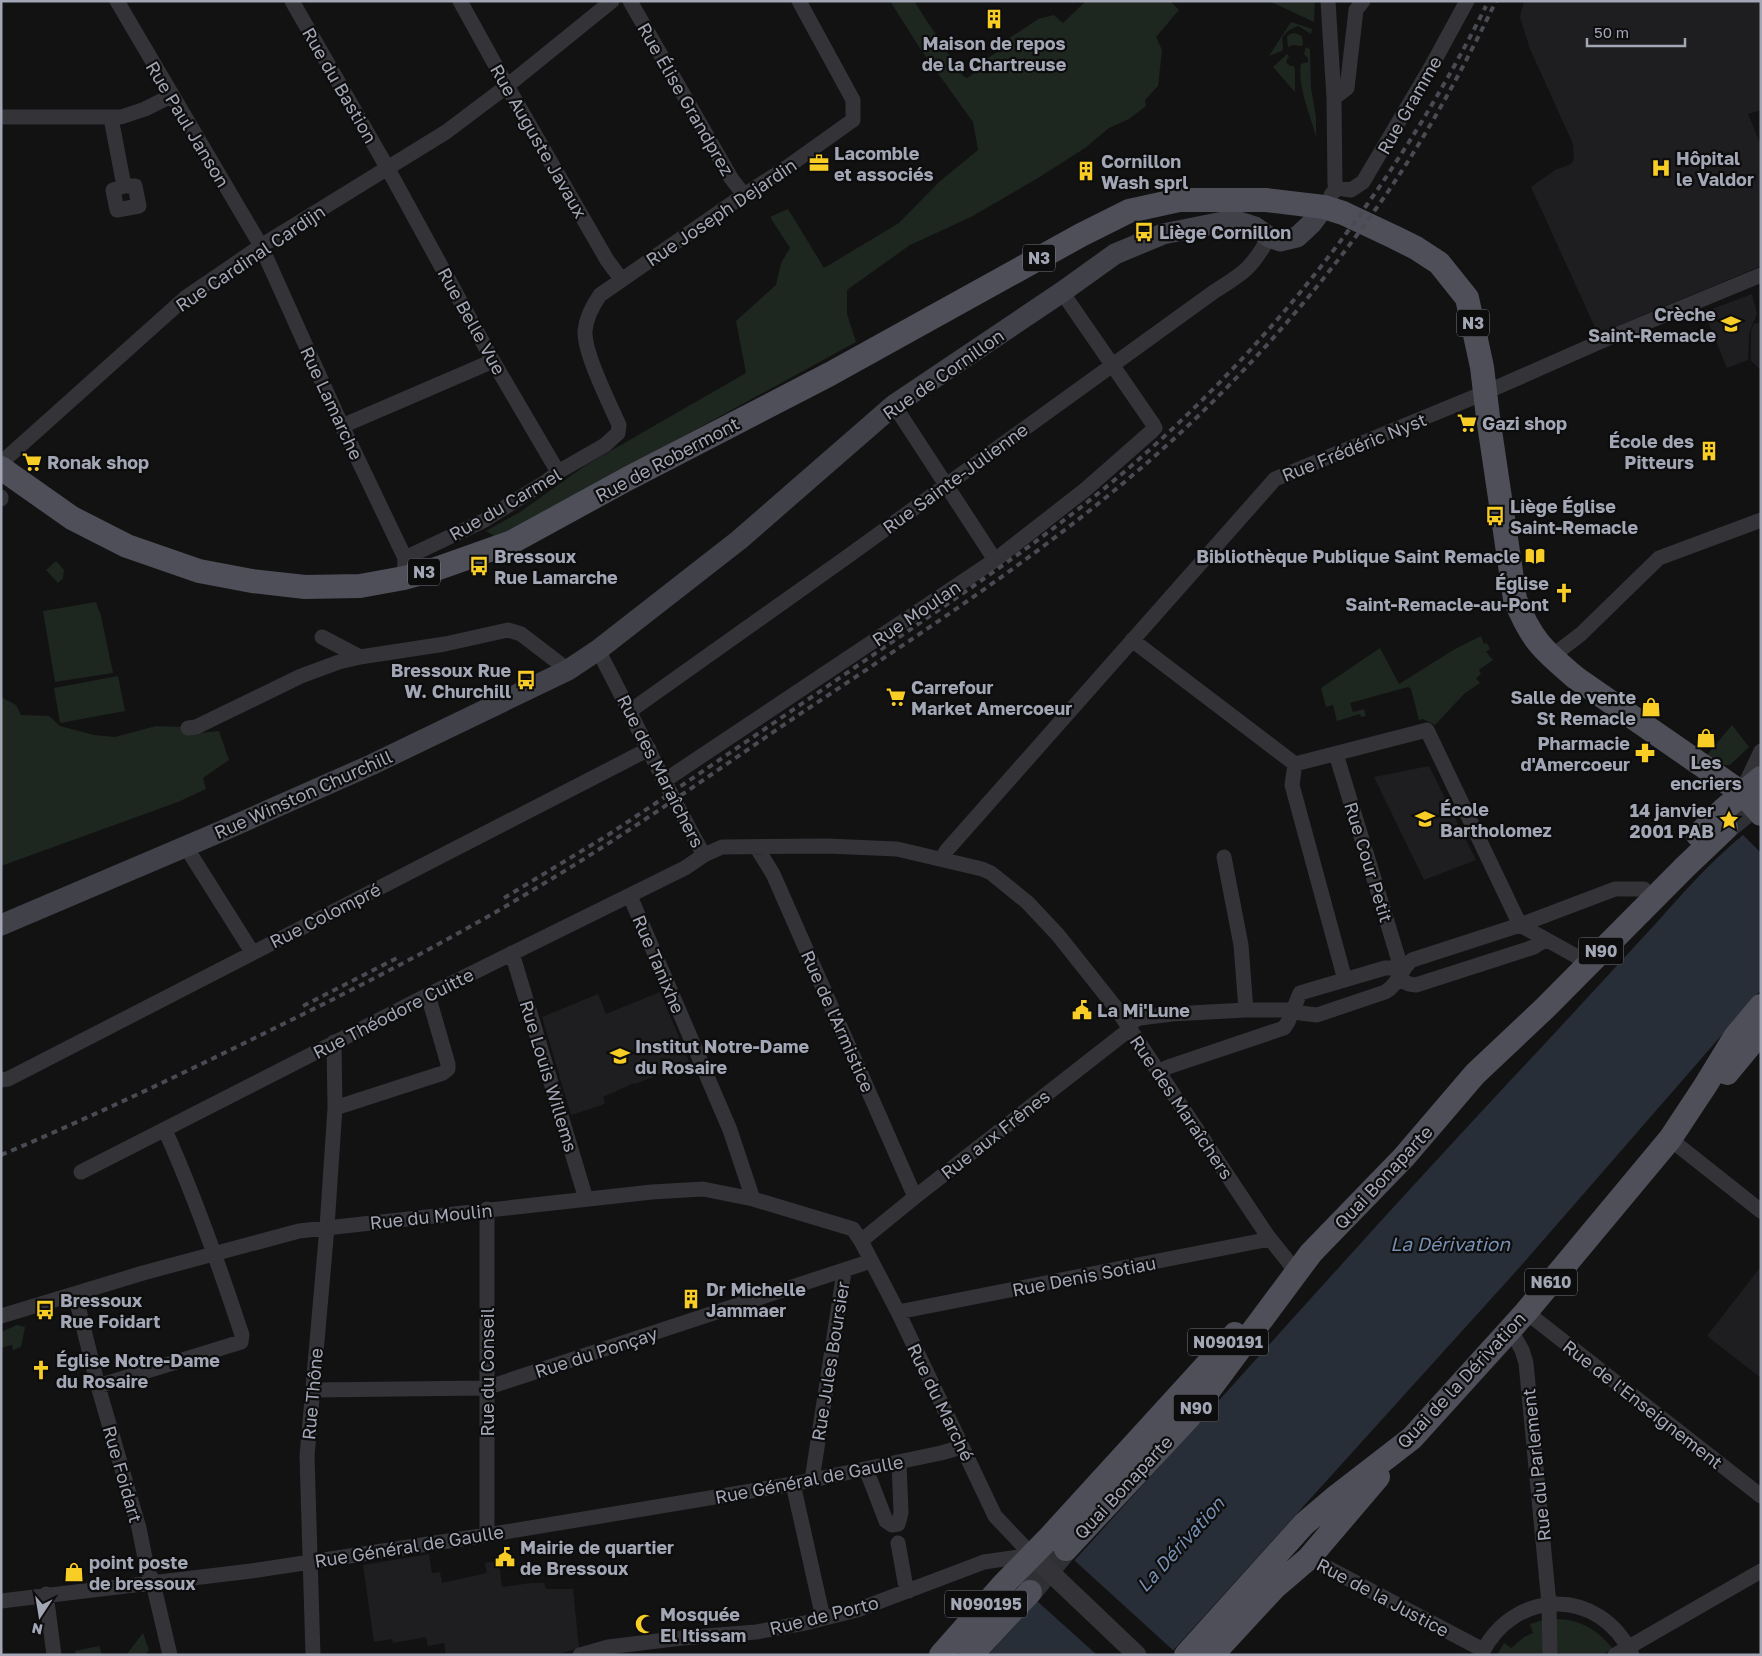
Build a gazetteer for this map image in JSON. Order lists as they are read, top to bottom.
{
  "streets": {
    "main road": [
      "N3",
      "Rue de Cornillon",
      "Rue de Robermont",
      "Rue Winston Churchill",
      "N90",
      "Quai Bonaparte",
      "N610",
      "N090191",
      "Quai de la Dérivation",
      "N090195"
    ],
    "street": [
      "Rue du Bastion",
      "Rue Élise Grandprez",
      "Rue Gramme",
      "Rue Paul Janson",
      "Rue Auguste Javaux",
      "Rue Joseph Dejardin",
      "Rue Cardinal Cardijn",
      "Rue Belle Vue",
      "Rue Lamarche",
      "Rue Frédéric Nyst",
      "Rue Sainte-Julienne",
      "Rue du Carmel",
      "Rue Moulan",
      "Rue des Maraîchers",
      "Rue Cour Petit",
      "Rue Colompré",
      "Rue Tanixhe",
      "Rue Théodore Cuitte",
      "Rue de l'Armistice",
      "Rue Louis Willems",
      "Rue aux Frênes",
      "Rue du Moulin",
      "Rue Denis Sotiau",
      "Rue du Ponçay",
      "Rue Jules Boursier",
      "Rue du Conseil",
      "Rue Thône",
      "Rue du Marché",
      "Rue de l'Enseignement",
      "Rue du Parlement",
      "Rue Foidart",
      "Rue Général de Gaulle",
      "Rue de la Justice",
      "Rue de Porto"
    ]
  },
  "crossings": [
    ["Rue du Bastion", "Rue Cardinal Cardijn"],
    ["Rue du Bastion", "Rue Belle Vue"],
    ["Rue Élise Grandprez", "Rue Joseph Dejardin"],
    ["Rue Gramme", "N3"],
    ["Rue Gramme", "Rue de Cornillon"],
    ["Rue Gramme", "Rue de Robermont"],
    ["Rue Paul Janson", "Rue Cardinal Cardijn"],
    ["Rue Paul Janson", "Rue Lamarche"],
    ["Rue Auguste Javaux", "Rue Joseph Dejardin"],
    ["Rue Auguste Javaux", "Rue Cardinal Cardijn"],
    ["Rue Joseph Dejardin", "Rue du Carmel"],
    ["Rue Cardinal Cardijn", "Rue Belle Vue"],
    ["Rue Cardinal Cardijn", "Rue Lamarche"],
    ["N3", "Rue de Cornillon"],
    ["N3", "Rue Frédéric Nyst"],
    ["N3", "Rue de Robermont"],
    ["Rue Belle Vue", "Rue du Carmel"],
    ["Rue de Cornillon", "Rue de Robermont"],
    ["Rue de Cornillon", "Rue Sainte-Julienne"],
    ["Rue de Cornillon", "Rue des Maraîchers"],
    ["Rue de Cornillon", "Rue Winston Churchill"],
    ["Rue Lamarche", "Rue de Robermont"],
    ["Rue Lamarche", "Rue du Carmel"],
    ["Rue Frédéric Nyst", "Rue des Maraîchers"],
    ["Rue de Robermont", "Rue du Carmel"],
    ["Rue Sainte-Julienne", "Rue Moulan"],
    ["Rue Sainte-Julienne", "Rue des Maraîchers"],
    ["Rue Moulan", "Rue des Maraîchers"],
    ["Rue des Maraîchers", "Rue Winston Churchill"],
    ["Rue des Maraîchers", "Rue Colompré"],
    ["Rue des Maraîchers", "Rue Théodore Cuitte"],
    ["Rue des Maraîchers", "Rue de l'Armistice"],
    ["Rue des Maraîchers", "Rue aux Frênes"],
    ["Rue des Maraîchers", "Rue Denis Sotiau"],
    ["Rue des Maraîchers", "N090191"],
    ["Rue Tanixhe", "Rue Théodore Cuitte"],
    ["Rue Tanixhe", "Rue du Moulin"],
    ["Rue Théodore Cuitte", "Rue Louis Willems"],
    ["Rue Théodore Cuitte", "Rue Thône"],
    ["Rue de l'Armistice", "Rue aux Frênes"],
    ["Rue Louis Willems", "Rue du Moulin"],
    ["Rue aux Frênes", "Rue du Moulin"],
    ["Rue aux Frênes", "Rue du Marché"],
    ["Quai Bonaparte", "N090191"],
    ["Rue du Moulin", "Rue du Conseil"],
    ["Rue du Moulin", "Rue Thône"],
    ["Rue du Moulin", "Rue du Marché"],
    ["Rue du Moulin", "Rue Foidart"],
    ["Rue Denis Sotiau", "Rue du Marché"],
    ["N610", "Quai de la Dérivation"],
    ["N610", "Rue de la Justice"],
    ["N090191", "Rue du Marché"],
    ["N090191", "N090195"],
    ["N090191", "Rue de Porto"],
    ["Rue du Ponçay", "Rue Jules Boursier"],
    ["Rue du Ponçay", "Rue du Conseil"],
    ["Rue du Ponçay", "Rue Thône"],
    ["Rue du Ponçay", "Rue du Marché"],
    ["Rue Jules Boursier", "Rue Général de Gaulle"],
    ["Rue du Conseil", "Rue Général de Gaulle"],
    ["Quai de la Dérivation", "Rue de l'Enseignement"],
    ["Quai de la Dérivation", "Rue du Parlement"],
    ["Rue Thône", "Rue Général de Gaulle"],
    ["Rue du Marché", "Rue Général de Gaulle"],
    ["Rue du Marché", "N090195"],
    ["Rue du Marché", "Rue de Porto"],
    ["Rue Foidart", "Rue Général de Gaulle"],
    ["N090195", "Rue de Porto"]
  ],
  "water": ["La Dérivation"],
  "places": {
    "building": [
      "Maison de repos de la Chartreuse",
      "Cornillon Wash sprl",
      "École des Pitteurs",
      "Dr Michelle Jammaer"
    ],
    "office": ["Lacomble et associés"],
    "hospital": ["Hôpital le Valdor"],
    "bus stop": [
      "Liège Cornillon",
      "Liège Église Saint-Remacle",
      "Bressoux Rue Lamarche",
      "Bressoux Rue W. Churchill",
      "Bressoux Rue Foidart"
    ],
    "school or university": ["Crèche Saint-Remacle", "École Bartholomez", "Institut Notre-Dame du Rosaire"],
    "supermarket": ["Gazi shop", "Ronak shop", "Carrefour Market Amercoeur"],
    "library": ["Bibliothèque Publique Saint Remacle"],
    "church": ["Église Saint-Remacle-au-Pont", "Église Notre-Dame du Rosaire"],
    "shop": ["Salle de vente St Remacle", "Les encriers", "point poste de bressoux"],
    "pharmacy": ["Pharmacie d'Amercoeur"],
    "place": ["14 janvier 2001 PAB"],
    "public building": ["La Mi'Lune", "Mairie de quartier de Bressoux"],
    "mosque": ["Mosquée El Itissam"]
  },
  "scale_bar": "50 m",
  "north": "bottom"
}
